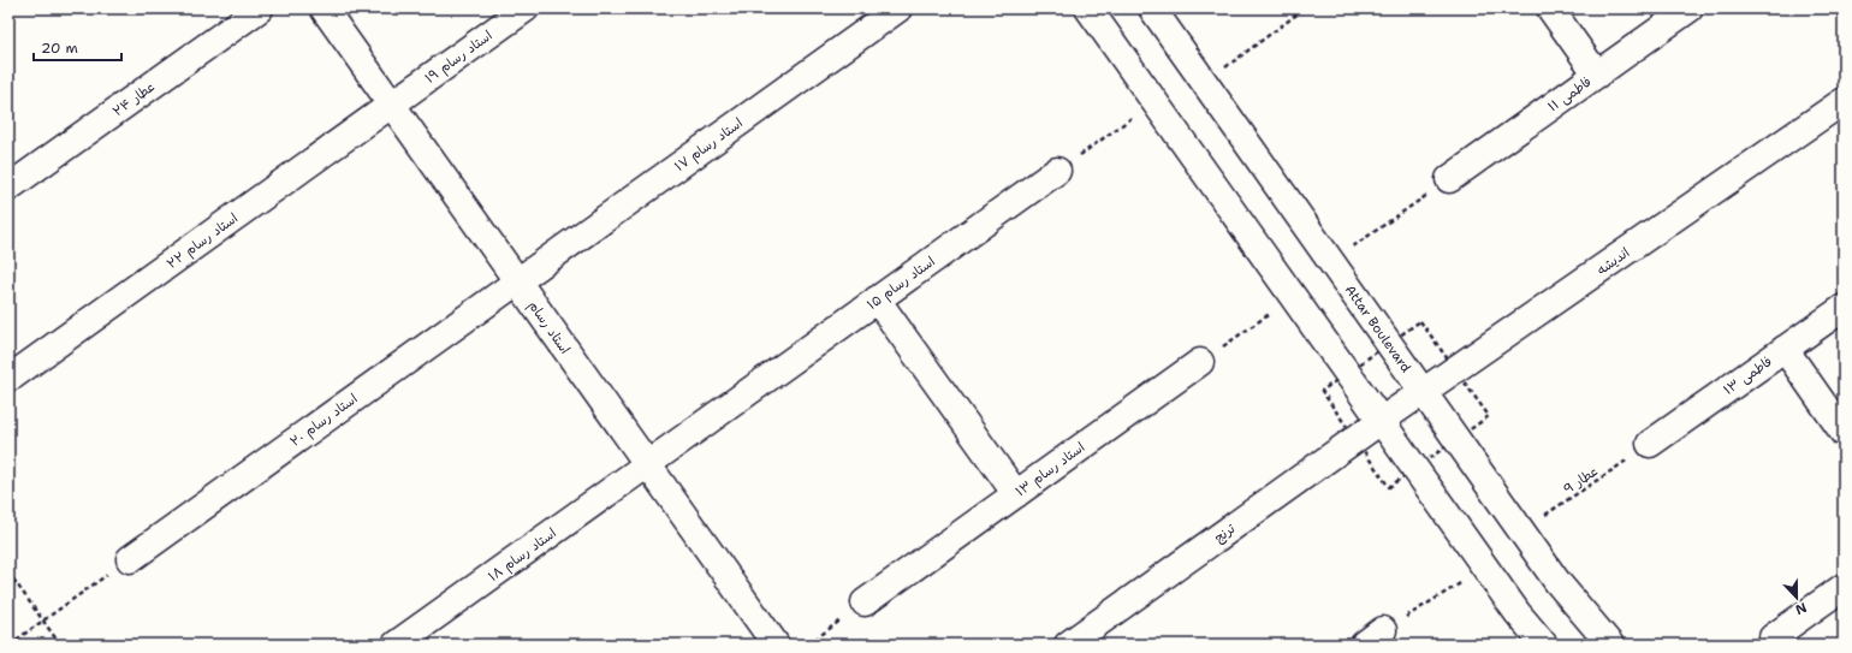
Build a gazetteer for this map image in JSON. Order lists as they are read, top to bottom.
{
  "streets": {
    "street": [
      "استاد رسام ۱۹",
      "فاطمی ۱۱",
      "عطار ۲۴",
      "استاد رسام ۱۷",
      "استاد رسام ۲۲",
      "اندیشه",
      "استاد رسام ۱۵",
      "استاد رسام",
      "Attar Boulevard",
      "فاطمی ۱۳",
      "استاد رسام ۲۰",
      "استاد رسام ۱۳",
      "ترنج",
      "استاد رسام ۱۸"
    ],
    "path": ["عطار 9"]
  },
  "crossings": [
    ["استاد رسام ۱۹", "استاد رسام ۲۲"],
    ["استاد رسام ۱۹", "استاد رسام"],
    ["استاد رسام ۱۷", "استاد رسام"],
    ["استاد رسام ۱۷", "استاد رسام ۲۰"],
    ["استاد رسام ۲۲", "استاد رسام"],
    ["اندیشه", "Attar Boulevard"],
    ["اندیشه", "ترنج"],
    ["استاد رسام ۱۵", "استاد رسام"],
    ["استاد رسام ۱۵", "استاد رسام ۱۸"],
    ["استاد رسام", "استاد رسام ۲۰"],
    ["استاد رسام", "استاد رسام ۱۸"],
    ["Attar Boulevard", "عطار 9"],
    ["فاطمی ۱۳", "عطار 9"]
  ],
  "scale_bar": "20 m",
  "north": "bottom"
}
